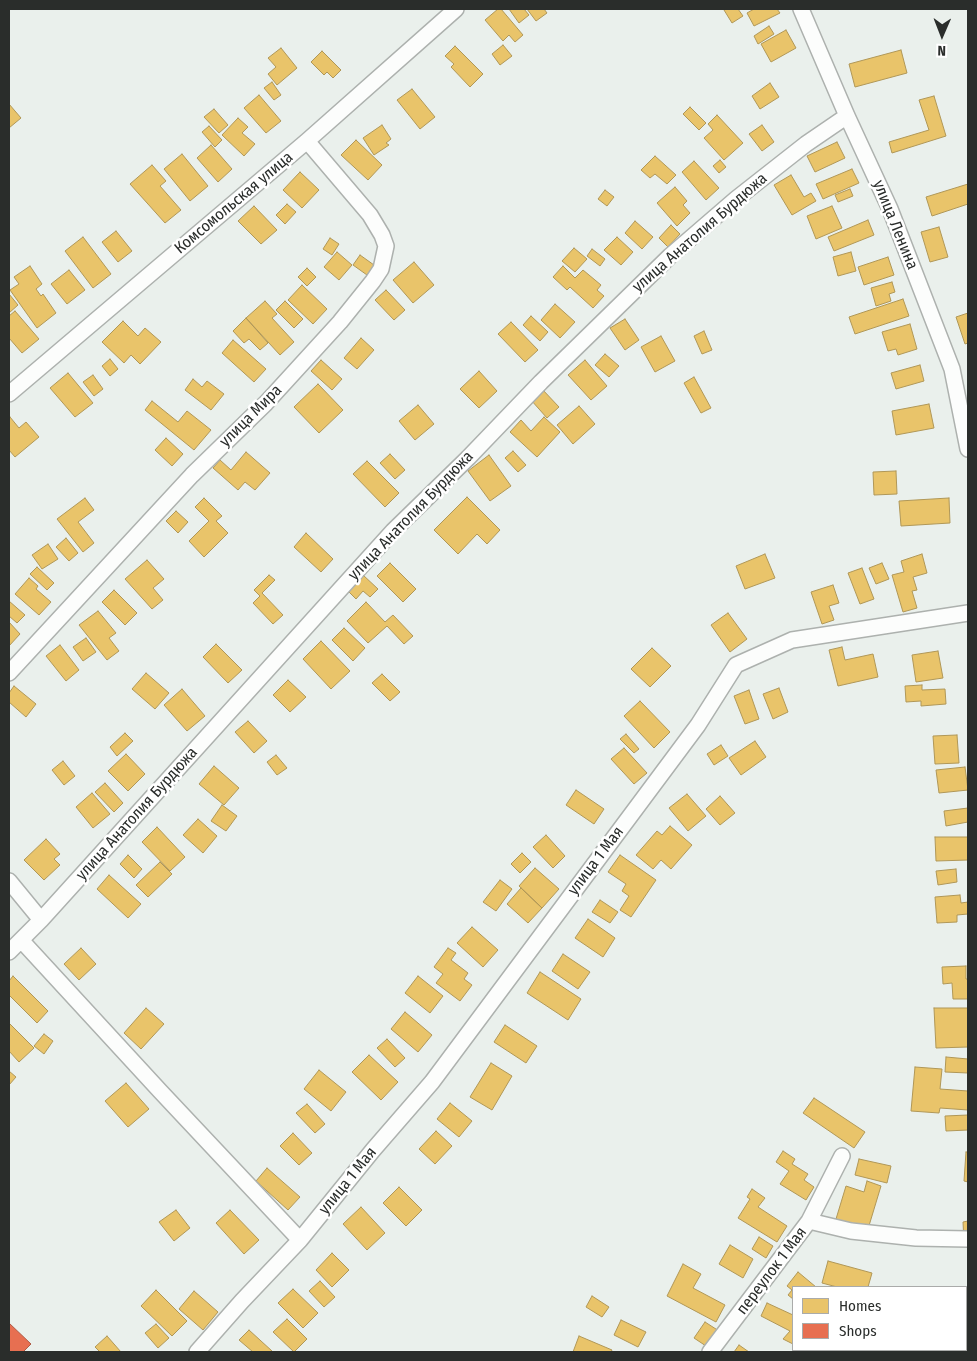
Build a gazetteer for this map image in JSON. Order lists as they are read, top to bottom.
{
  "streets": {
    "street": [
      "Комсомольская улица",
      "улица Ленина",
      "улица Анатолия Бурдюжа",
      "улица Мира",
      "улица 1 Мая",
      "переулок 1 Мая"
    ]
  },
  "crossings": [
    ["Комсомольская улица", "улица Мира"],
    ["улица Ленина", "улица Анатолия Бурдюжа"]
  ],
  "legend": ["Homes", "Shops"],
  "north": "bottom"
}
